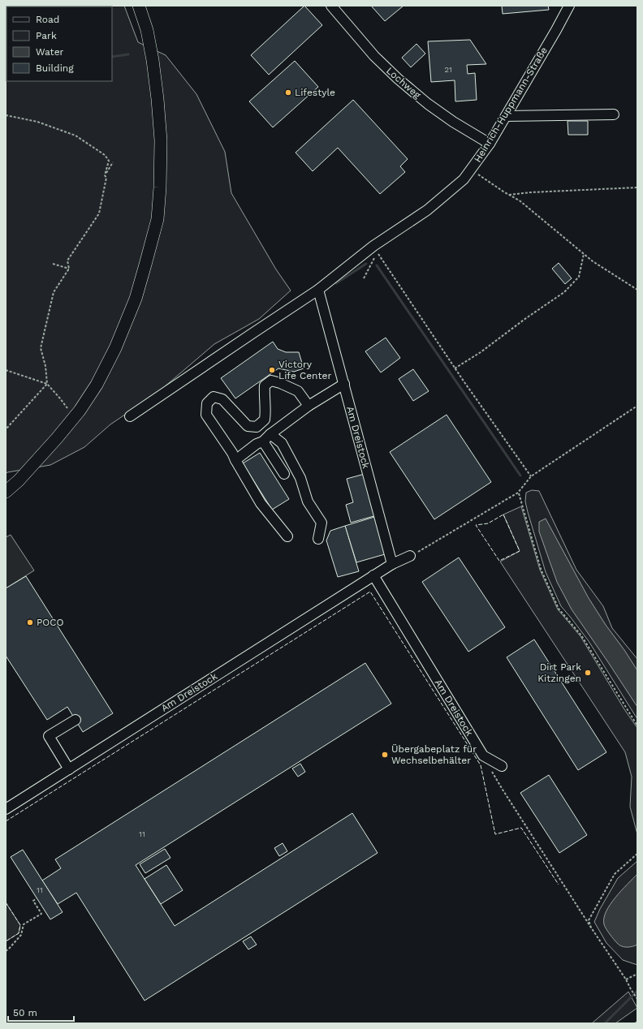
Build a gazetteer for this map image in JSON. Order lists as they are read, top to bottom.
{
  "streets": {
    "street": ["Lochweg", "Heinrich-Huppmann-Straße", "Am Dreistock"]
  },
  "crossings": [
    ["Lochweg", "Heinrich-Huppmann-Straße"],
    ["Heinrich-Huppmann-Straße", "Am Dreistock"]
  ],
  "places": [
    "Lifestyle",
    "Victory Life Center",
    "POCO",
    "Dirt Park Kitzingen",
    "Übergabeplatz für Wechselbehälter"
  ],
  "house_numbers": ["21", "11", "11"],
  "legend": [
    "Road",
    "Park",
    "Water",
    "Building"
  ],
  "scale_bar": "50 m"
}
